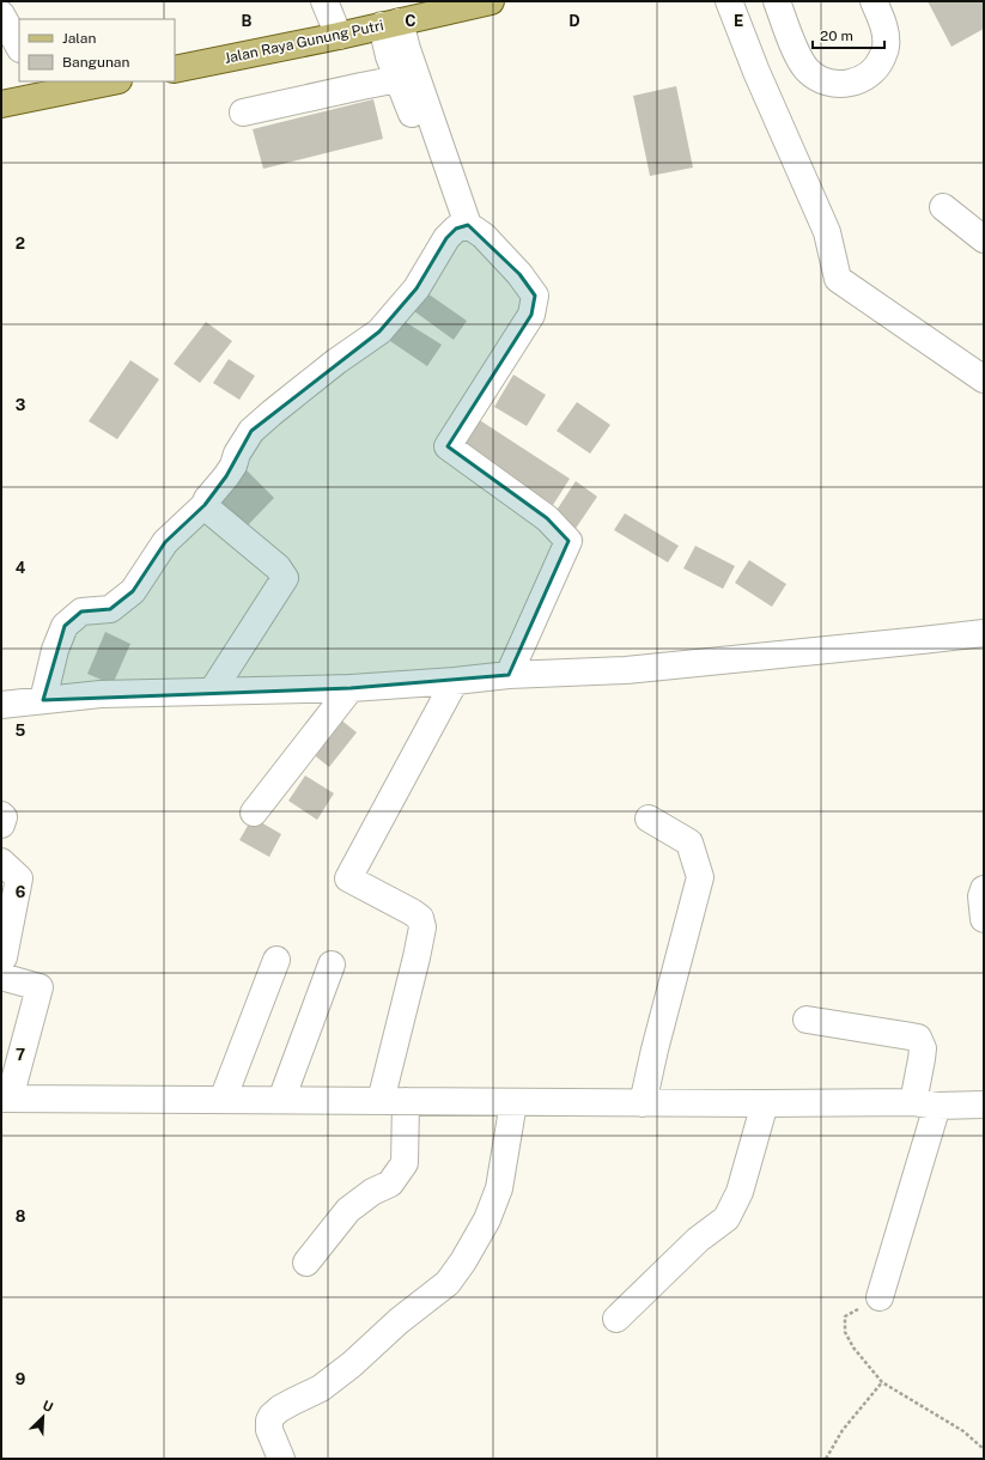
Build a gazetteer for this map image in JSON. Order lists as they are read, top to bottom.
{
  "streets": {
    "main road": ["Jalan Raya Gunung Putri"]
  },
  "legend": ["Jalan", "Bangunan"],
  "scale_bar": "20 m",
  "north": "top right",
  "grid": {
    "columns": [
      "B",
      "C",
      "D",
      "E"
    ],
    "rows": [
      "2",
      "3",
      "4",
      "5",
      "6",
      "7",
      "8",
      "9"
    ]
  }
}
